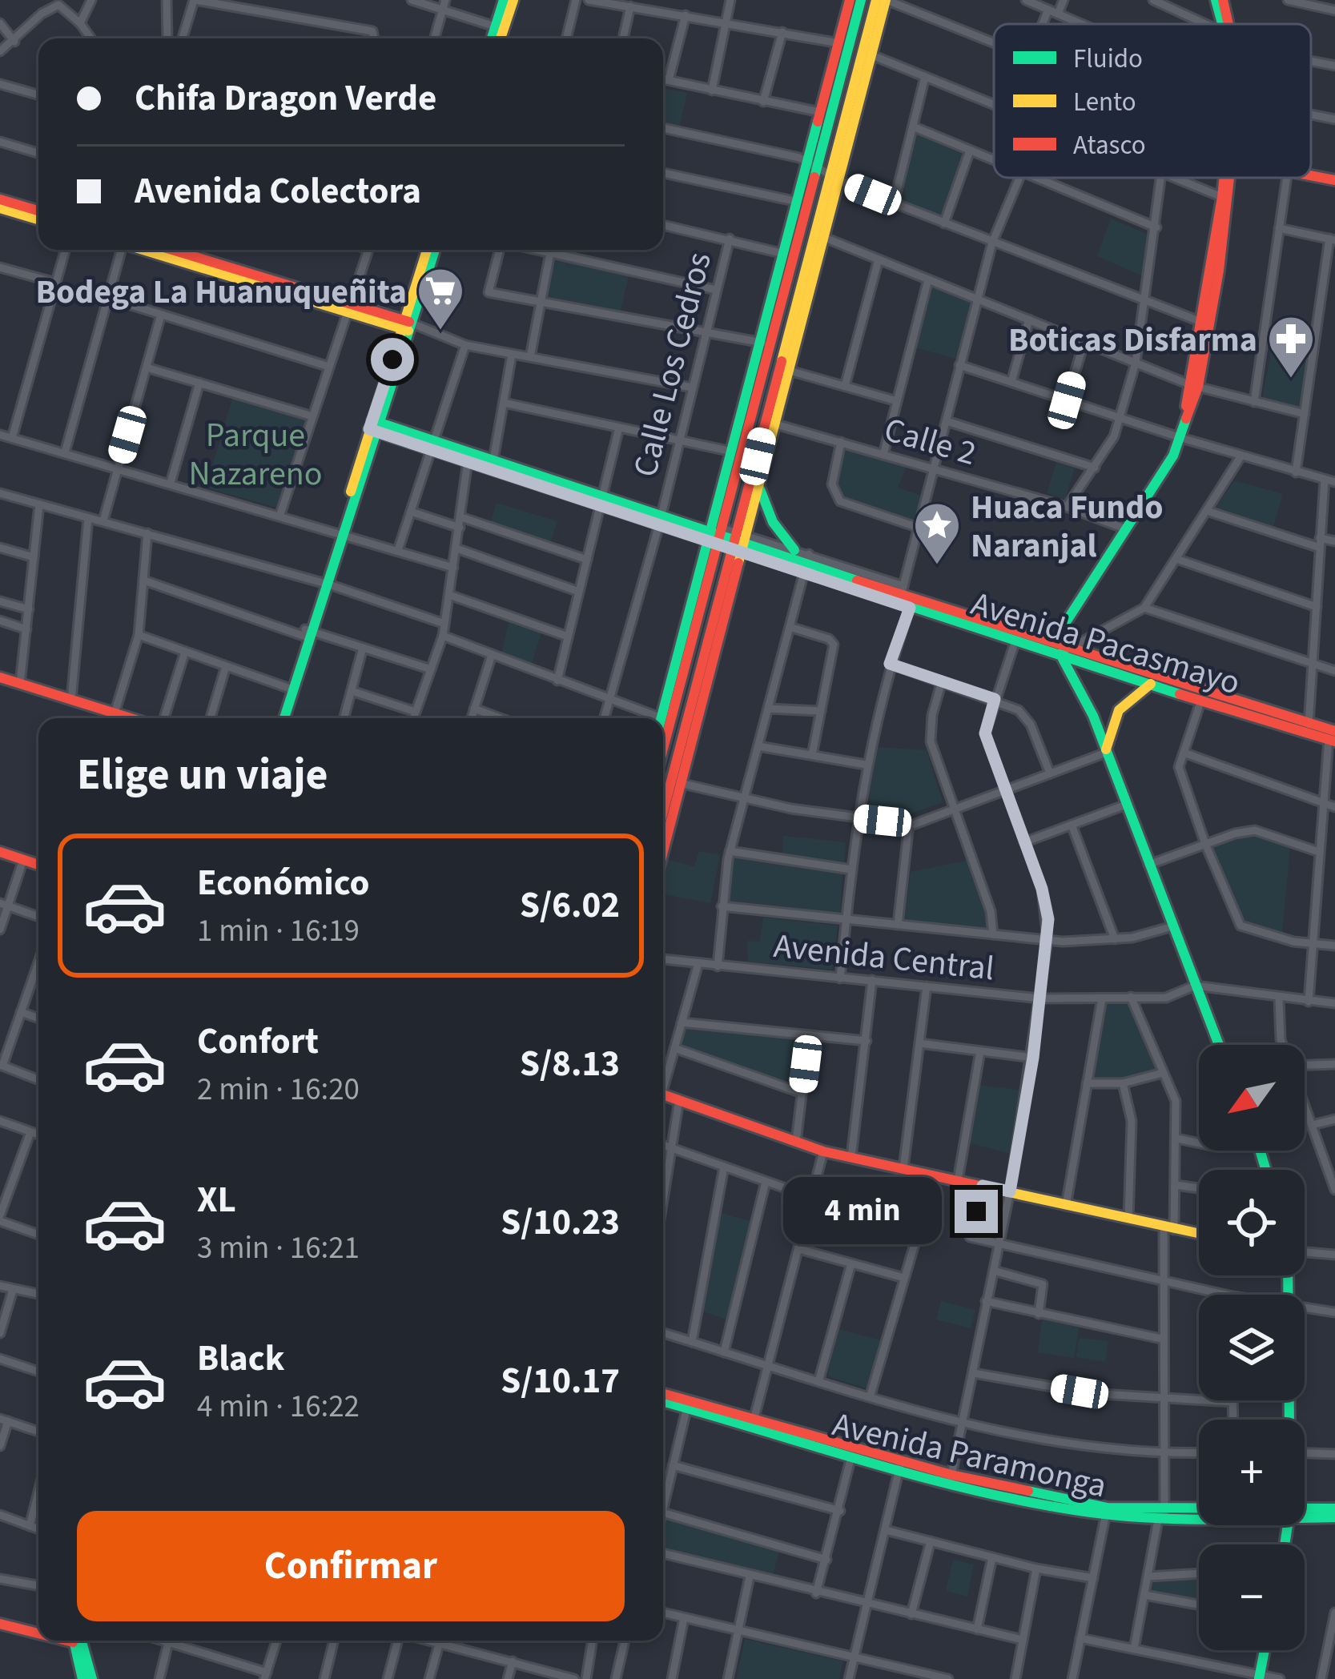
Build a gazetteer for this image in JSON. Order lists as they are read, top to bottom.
{
  "streets": {
    "street": [
      "Calle Los Cedros",
      "Calle 2",
      "Avenida Pacasmayo",
      "Avenida Central",
      "Avenida Paramonga"
    ]
  },
  "crossings": [
    ["Calle Los Cedros", "Avenida Pacasmayo"]
  ],
  "parks": ["Parque Nazareno"],
  "places": {
    "supermarket": ["Bodega La Huanuqueñita"],
    "pharmacy": ["Boticas Disfarma"],
    "place": ["Huaca Fundo Naranjal"]
  },
  "legend": ["Fluido", "Lento", "Atasco"],
  "north": "bottom left",
  "page": {
    "banner": ["Chifa Dragon Verde", "Avenida Colectora"],
    "heading": "Elige un viaje",
    "list": [
      {
        "name": "Económico",
        "note": "1 min · 16:19",
        "value": "S/6.02"
      },
      {
        "name": "Confort",
        "note": "2 min · 16:20",
        "value": "S/8.13"
      },
      {
        "name": "XL",
        "note": "3 min · 16:21",
        "value": "S/10.23"
      },
      {
        "name": "Black",
        "note": "4 min · 16:22",
        "value": "S/10.17"
      }
    ],
    "map_buttons": ["+", "−"],
    "bubble": "4 min",
    "buttons": "Confirmar"
  }
}
